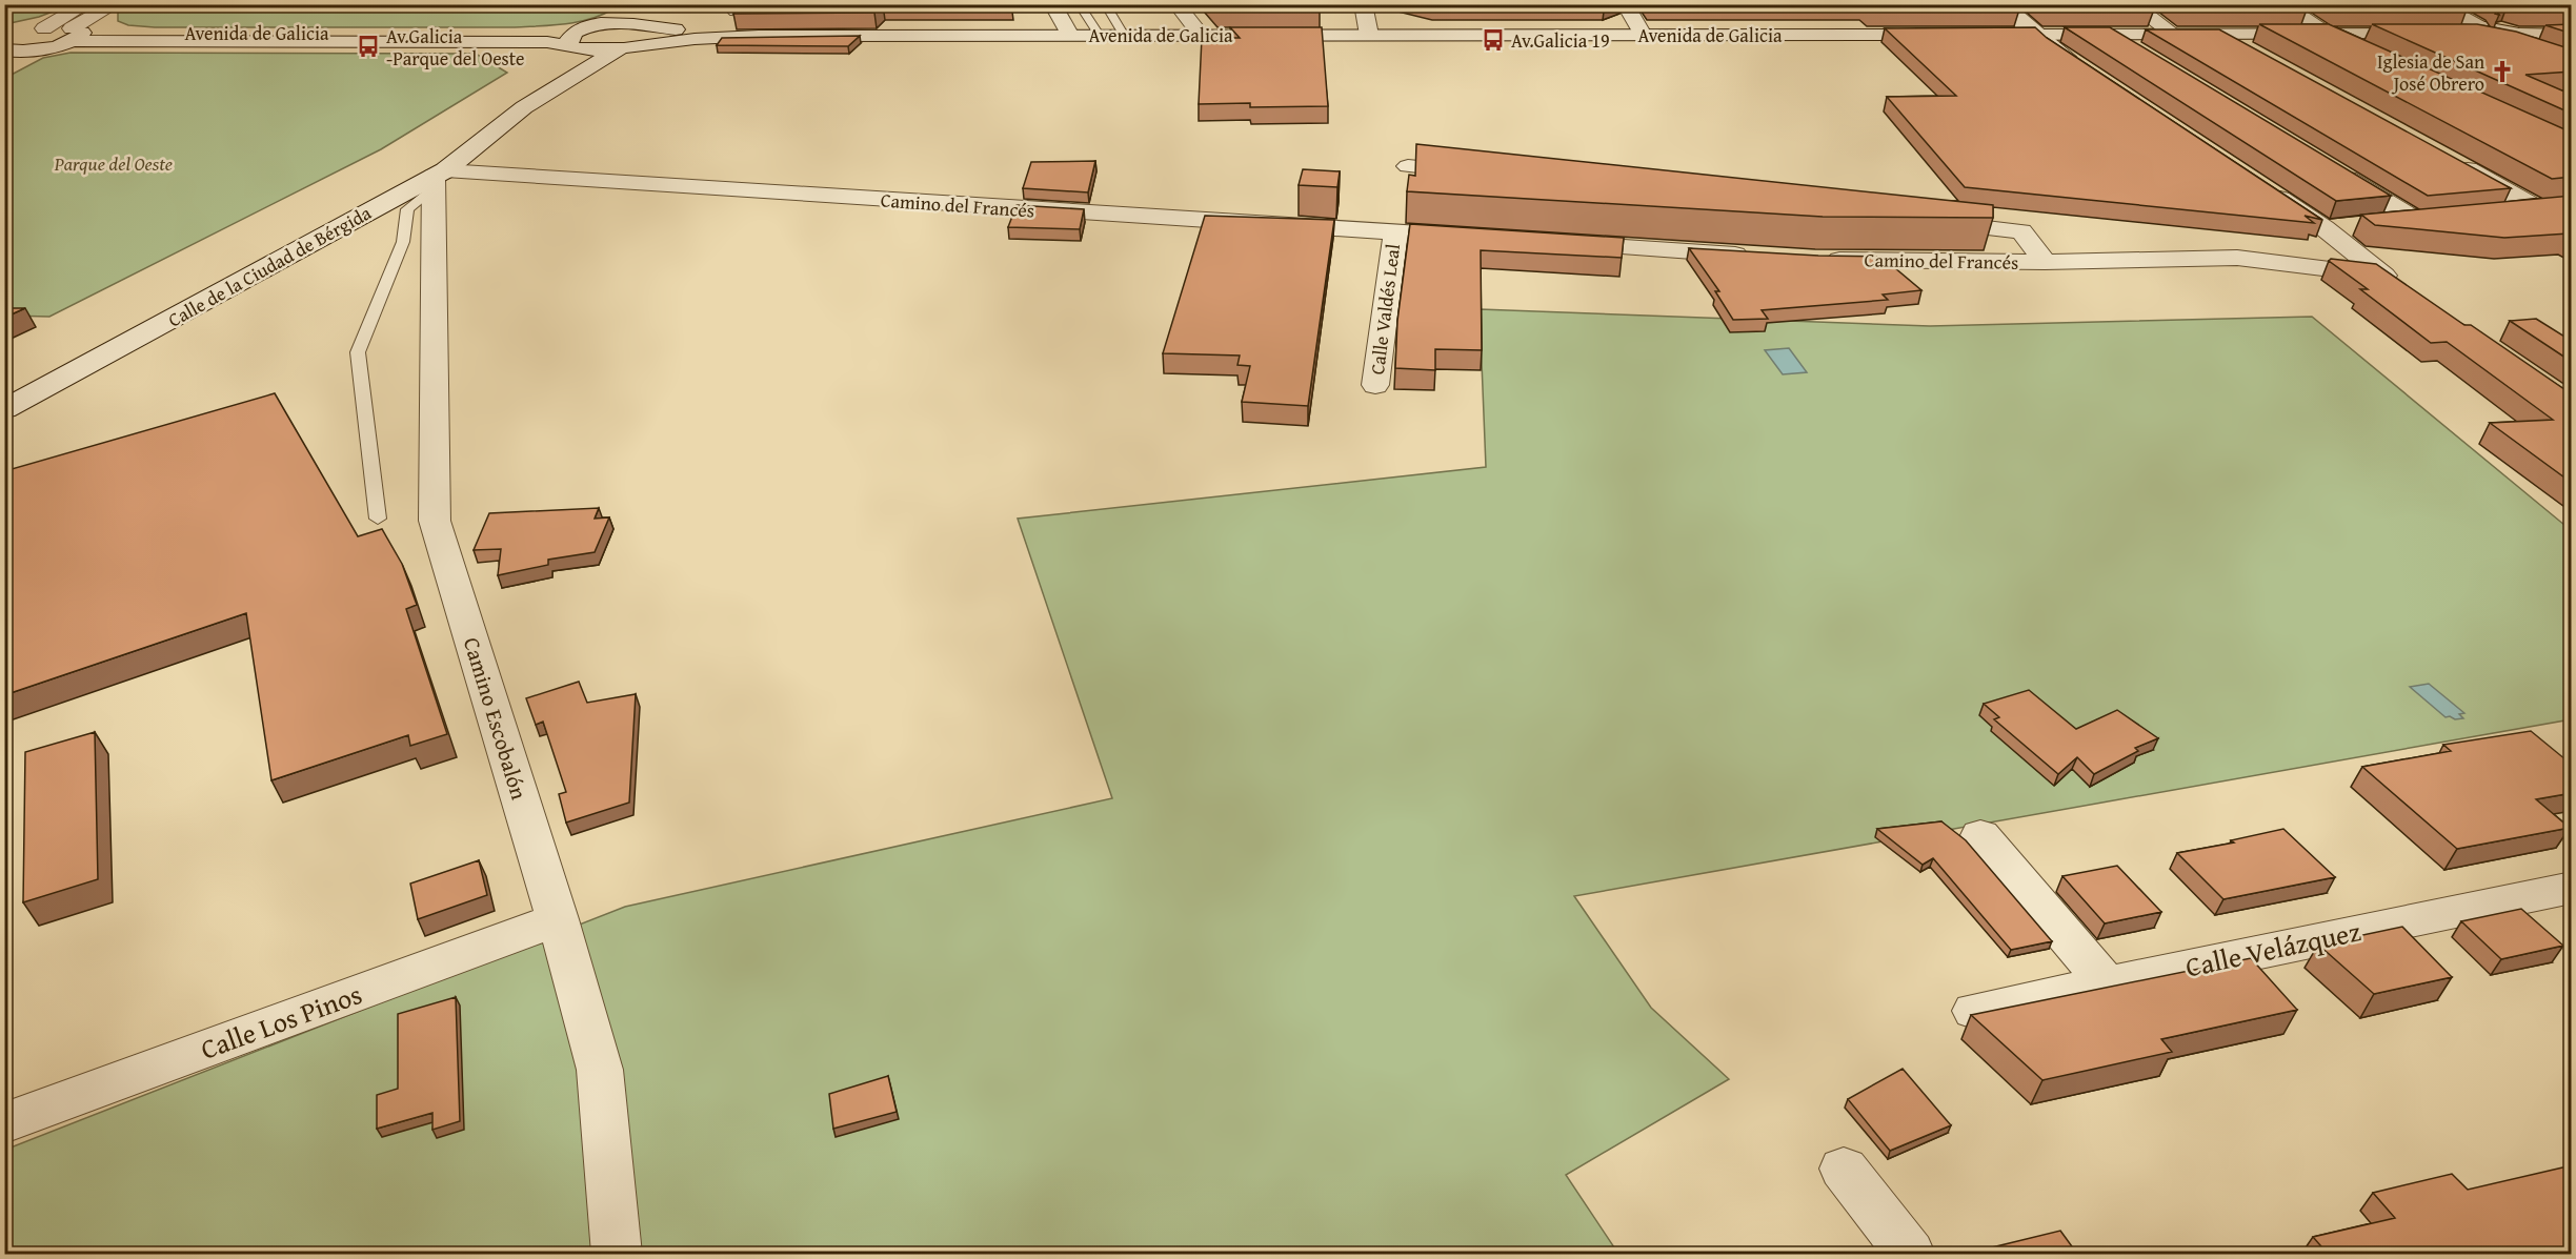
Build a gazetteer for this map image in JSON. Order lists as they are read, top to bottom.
{
  "streets": {
    "street": [
      "Avenida de Galicia",
      "Camino del Francés",
      "Calle de la Ciudad de Bérgida",
      "Calle Valdés Leal",
      "Camino Escobalón",
      "Calle Velázquez",
      "Calle Los Pinos"
    ]
  },
  "crossings": [
    ["Avenida de Galicia", "Calle de la Ciudad de Bérgida"],
    ["Camino del Francés", "Calle de la Ciudad de Bérgida"],
    ["Camino del Francés", "Calle Valdés Leal"],
    ["Camino del Francés", "Camino Escobalón"],
    ["Calle de la Ciudad de Bérgida", "Camino Escobalón"],
    ["Camino Escobalón", "Calle Los Pinos"]
  ],
  "parks": ["Parque del Oeste"],
  "places": {
    "bus stop": ["Av.Galicia 19", "Av.Galicia -Parque del Oeste"],
    "church": ["Iglesia de San José Obrero"]
  }
}
